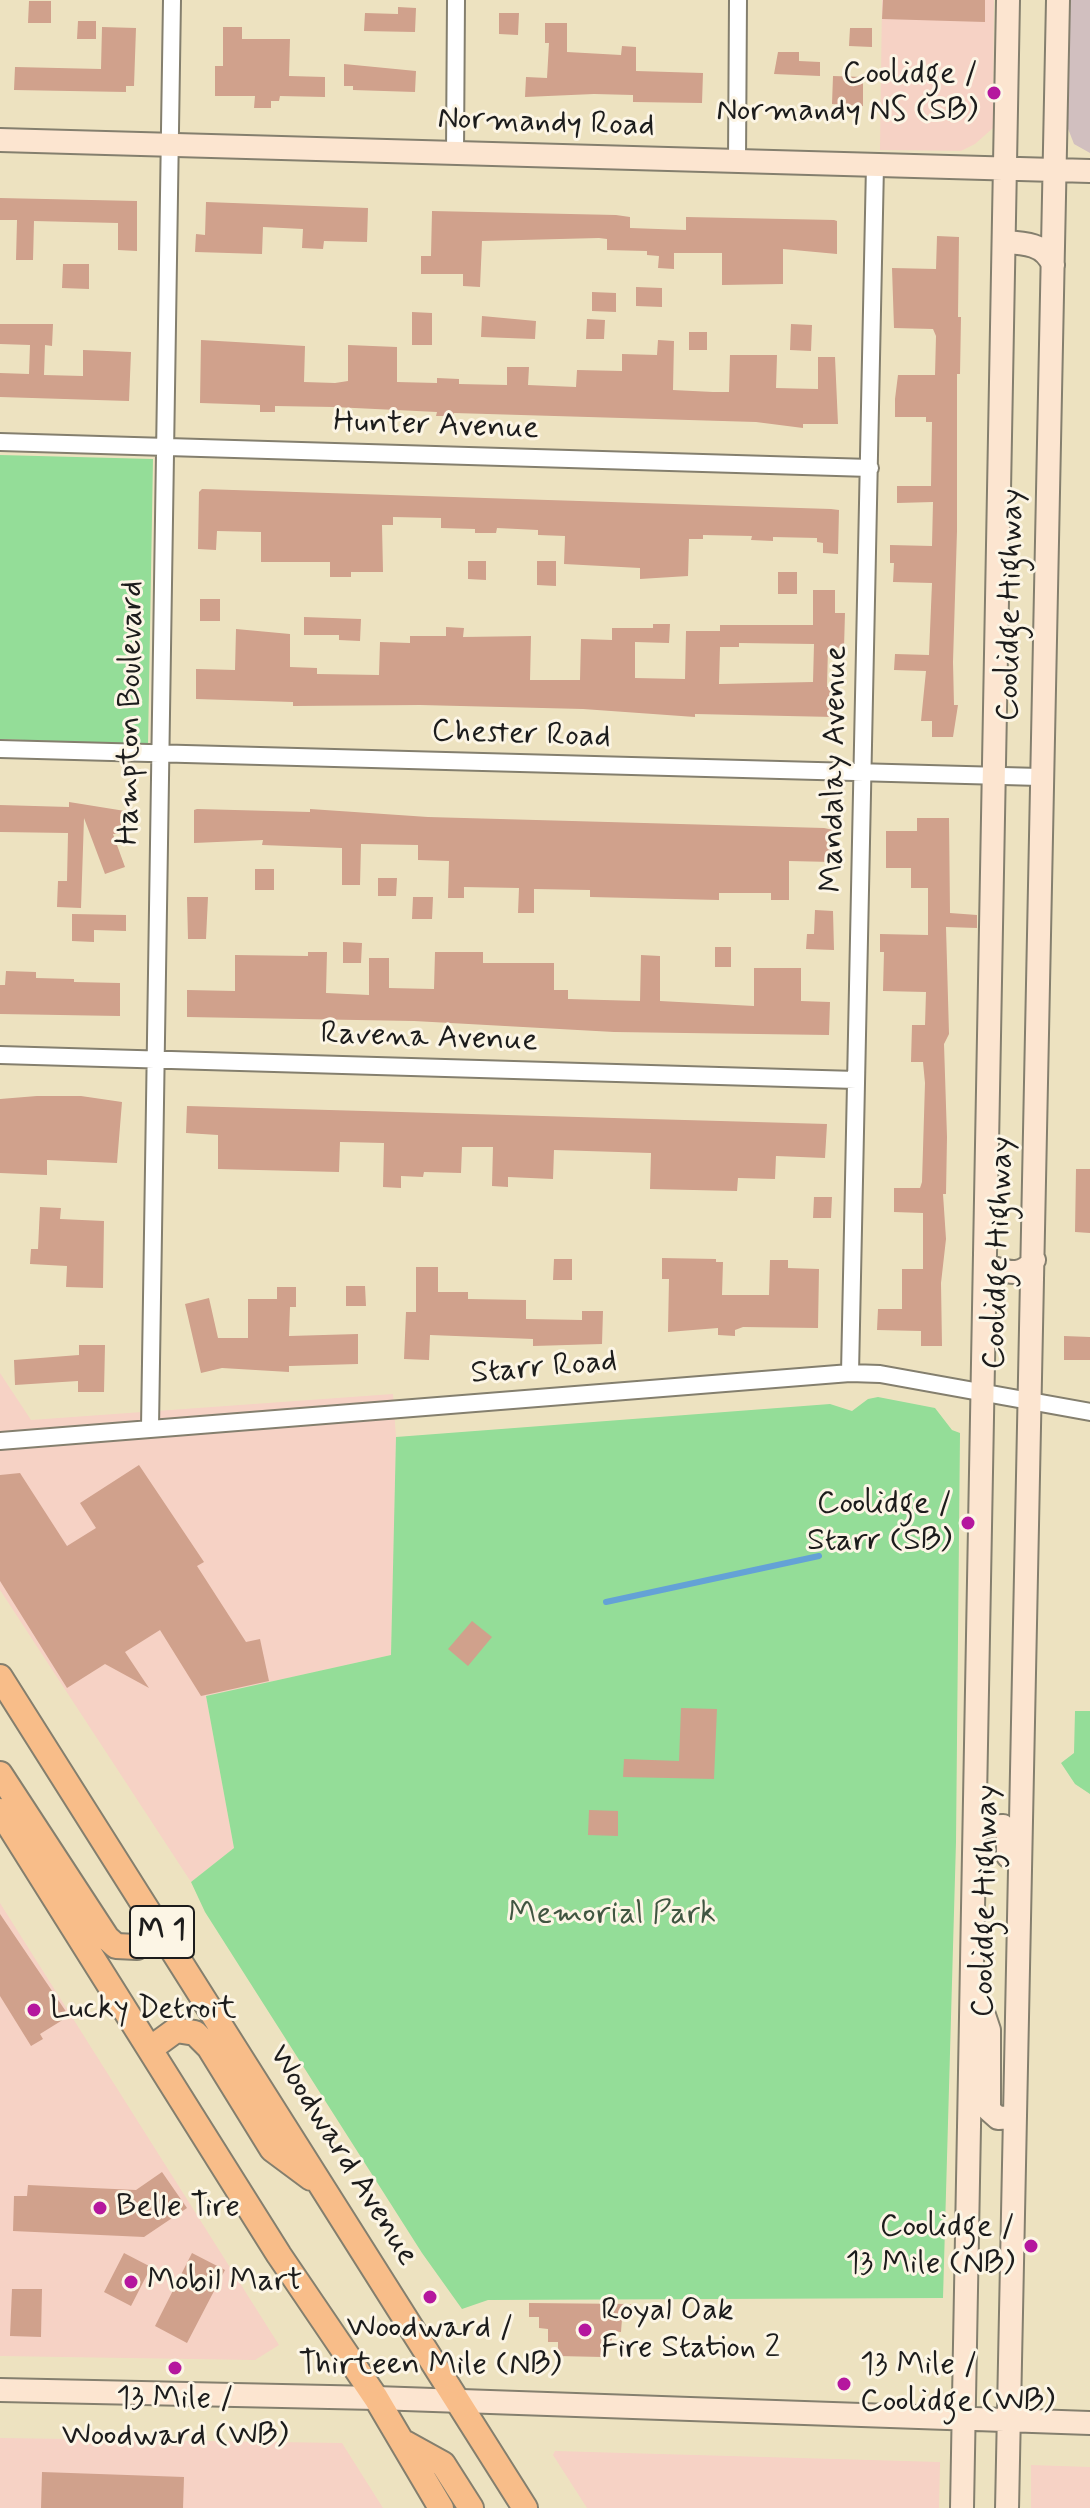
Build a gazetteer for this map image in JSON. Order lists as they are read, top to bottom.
{
  "streets": {
    "main road": [
      "Normandy Road",
      "Coolidge Highway",
      "M 1",
      "Woodward Avenue"
    ],
    "street": [
      "Hunter Avenue",
      "Hampton Boulevard",
      "Chester Road",
      "Mandalay Avenue",
      "Ravena Avenue",
      "Starr Road"
    ]
  },
  "crossings": [
    ["Normandy Road", "Coolidge Highway"],
    ["Normandy Road", "Hampton Boulevard"],
    ["Normandy Road", "Mandalay Avenue"],
    ["Hunter Avenue", "Hampton Boulevard"],
    ["Hunter Avenue", "Mandalay Avenue"],
    ["Coolidge Highway", "Chester Road"],
    ["Coolidge Highway", "Starr Road"],
    ["Hampton Boulevard", "Chester Road"],
    ["Hampton Boulevard", "Ravena Avenue"],
    ["Hampton Boulevard", "Starr Road"],
    ["Chester Road", "Mandalay Avenue"],
    ["Mandalay Avenue", "Ravena Avenue"],
    ["Mandalay Avenue", "Starr Road"]
  ],
  "parks": ["Memorial Park"],
  "places": [
    "Coolidge / Normandy NS (SB)",
    "Coolidge / Starr (SB)",
    "Lucky Detroit",
    "Belle Tire",
    "Coolidge / 13 Mile (NB)",
    "Mobil Mart",
    "Woodward / Thirteen Mile (NB)",
    "Royal Oak Fire Station 2",
    "13 Mile / Woodward (WB)",
    "13 Mile / Coolidge (WB)"
  ]
}
